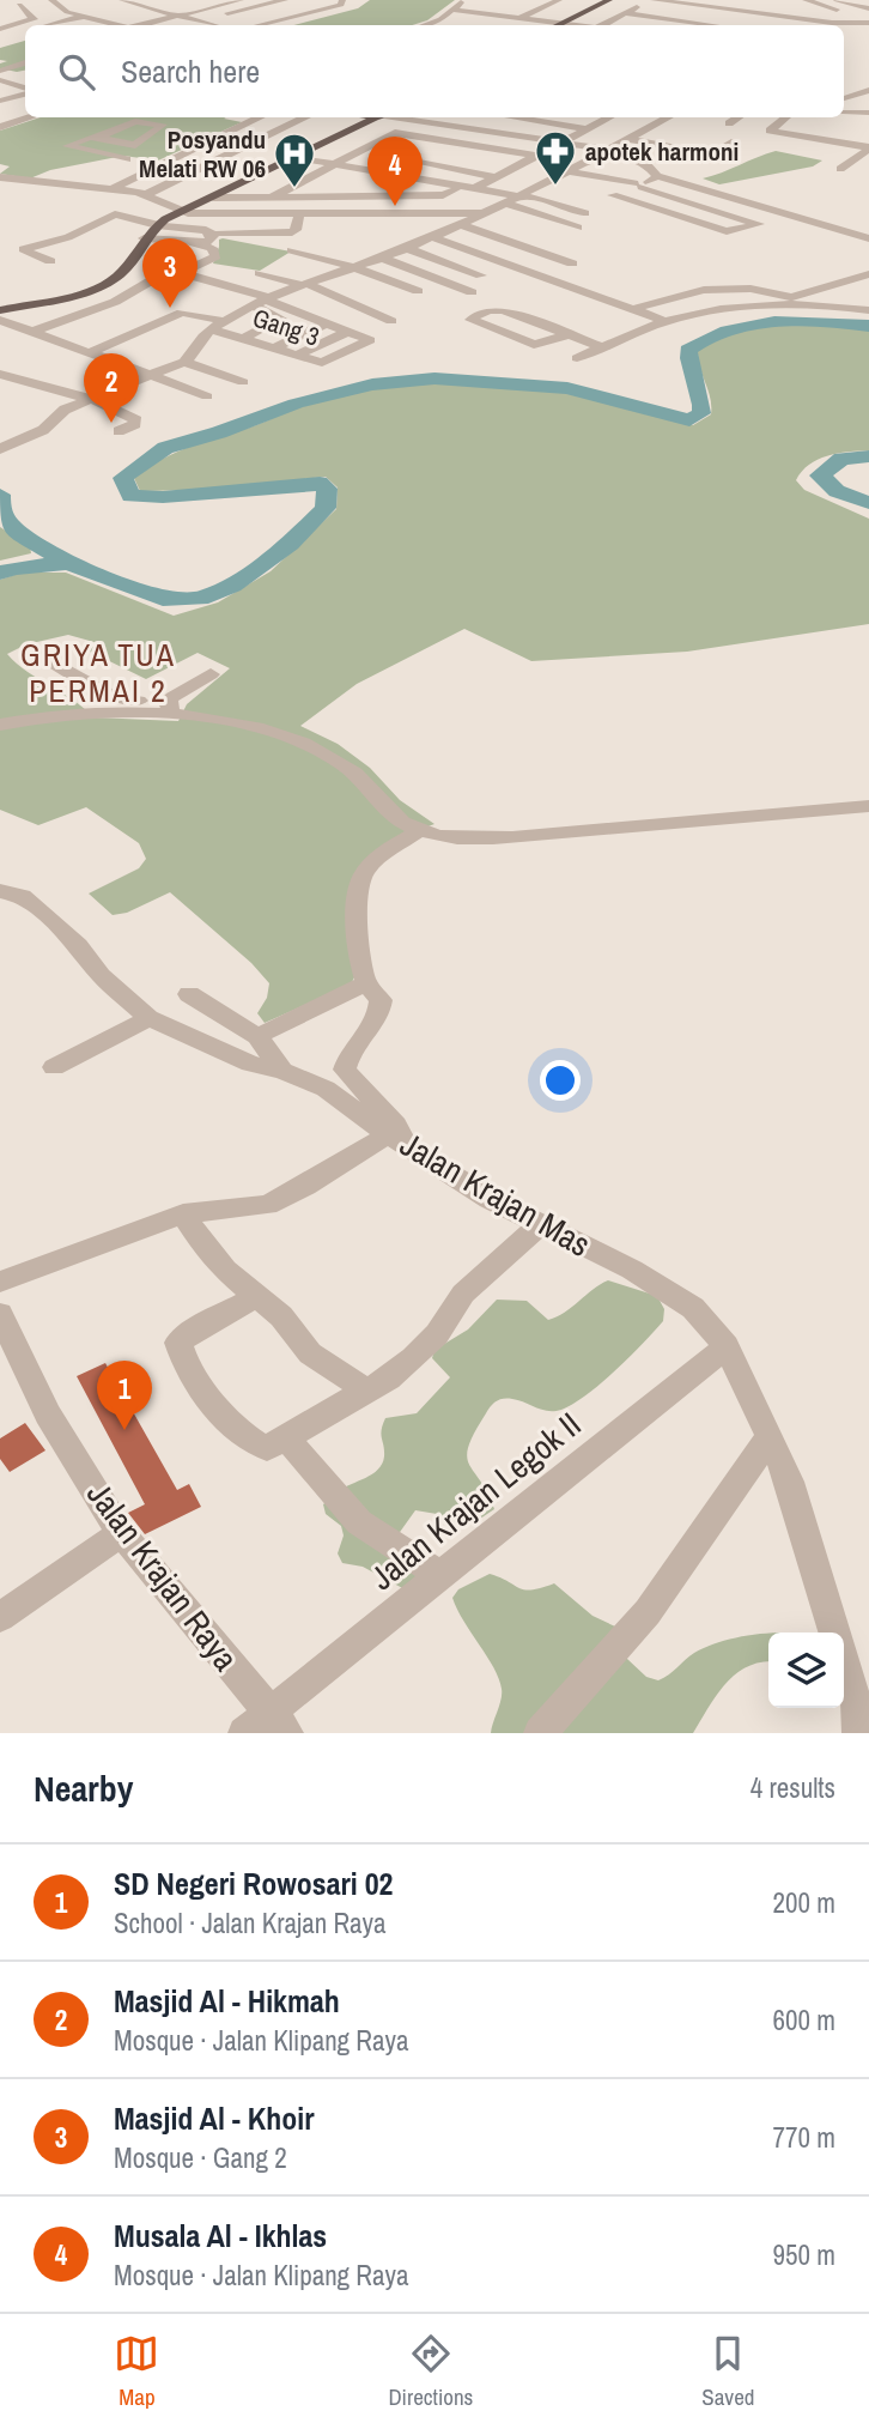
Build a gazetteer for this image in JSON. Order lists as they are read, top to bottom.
{
  "streets": {
    "street": [
      "Gang 3",
      "Jalan Krajan Mas",
      "Jalan Krajan Legok II",
      "Jalan Krajan Raya"
    ]
  },
  "crossings": [
    ["Jalan Krajan Mas", "Jalan Krajan Legok II"],
    ["Jalan Krajan Legok II", "Jalan Krajan Raya"]
  ],
  "districts": ["GRIYA TUA PERMAI 2"],
  "places": {
    "pharmacy": ["apotek harmoni"],
    "hospital": ["Posyandu Melati RW 06"]
  },
  "page": {
    "search": "Search here",
    "pins": [
      "4",
      "3",
      "2",
      "1"
    ],
    "heading": ["Nearby", "4 results"],
    "list": [
      {
        "mark": "1",
        "name": "SD Negeri Rowosari 02",
        "note": "School · Jalan Krajan Raya",
        "value": "200 m"
      },
      {
        "mark": "2",
        "name": "Masjid Al - Hikmah",
        "note": "Mosque · Jalan Klipang Raya",
        "value": "600 m"
      },
      {
        "mark": "3",
        "name": "Masjid Al - Khoir",
        "note": "Mosque · Gang 2",
        "value": "770 m"
      },
      {
        "mark": "4",
        "name": "Musala Al - Ikhlas",
        "note": "Mosque · Jalan Klipang Raya",
        "value": "950 m"
      }
    ],
    "nav": ["Map", "Directions", "Saved"]
  }
}
